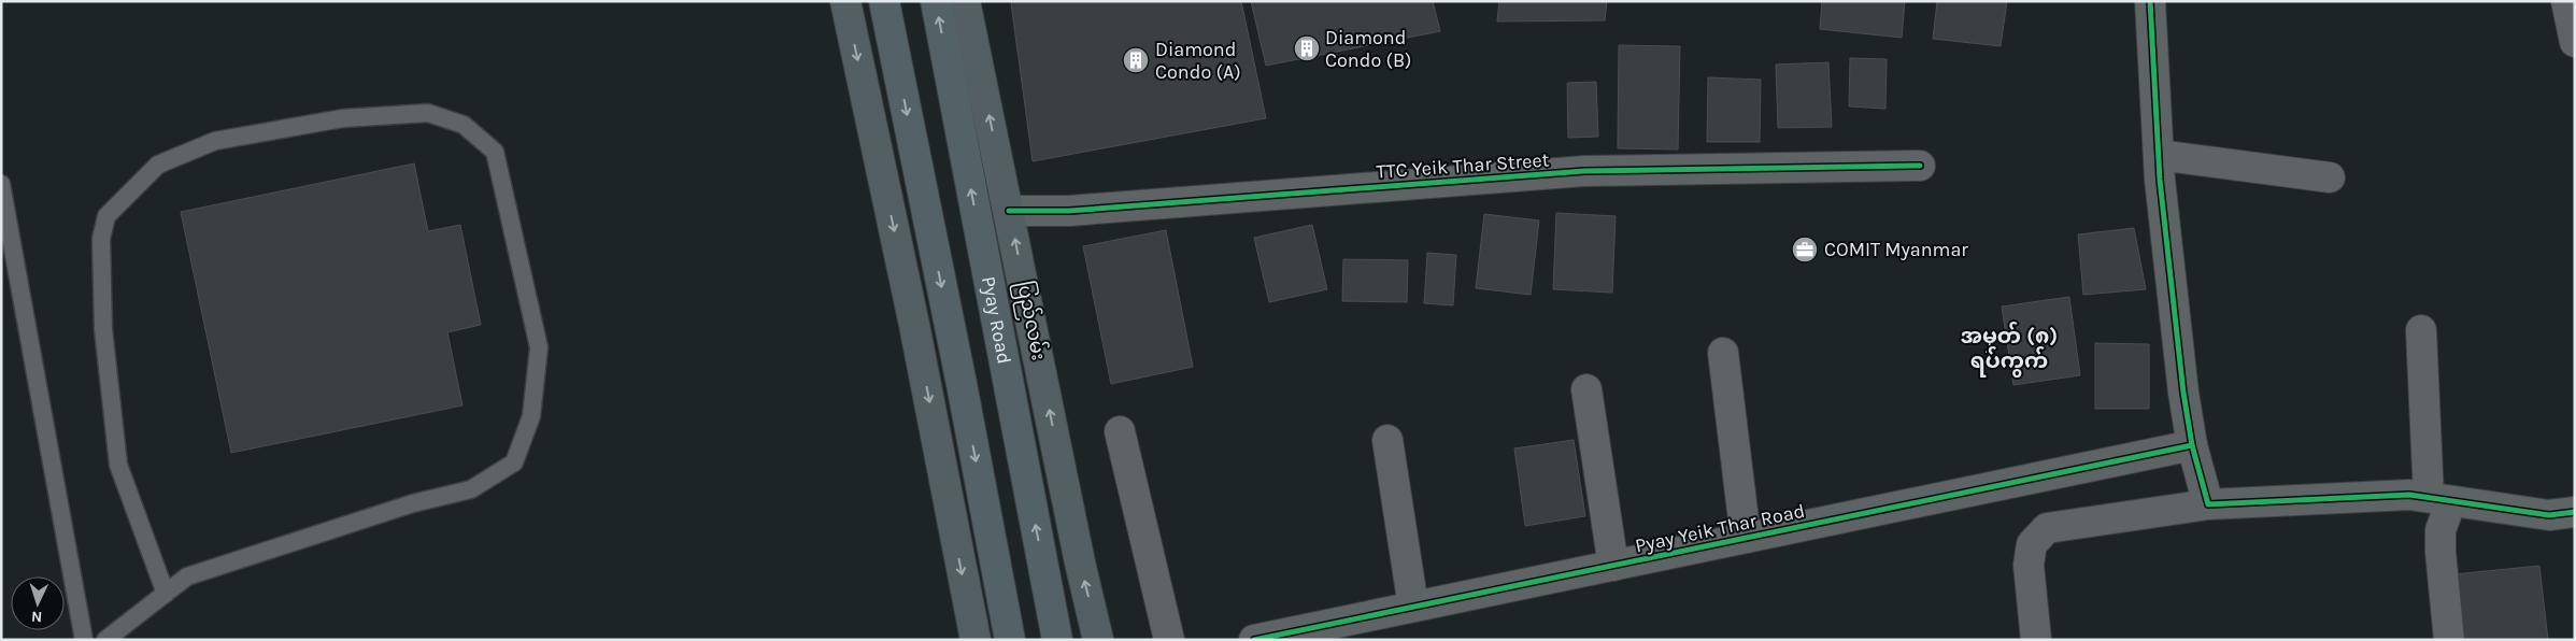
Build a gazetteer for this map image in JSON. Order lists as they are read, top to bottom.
{
  "streets": {
    "highway": ["Pyay Road"],
    "main road": ["ပြည်လမ်း"],
    "street": ["TTC Yeik Thar Street", "Pyay Yeik Thar Road"]
  },
  "crossings": [
    ["TTC Yeik Thar Street", "ပြည်လမ်း"]
  ],
  "districts": ["အမှတ် (၈) ရပ်ကွက်"],
  "places": {
    "building": ["Diamond Condo (B)", "Diamond Condo (A)"],
    "office": ["COMIT Myanmar"]
  },
  "north": "bottom"
}
